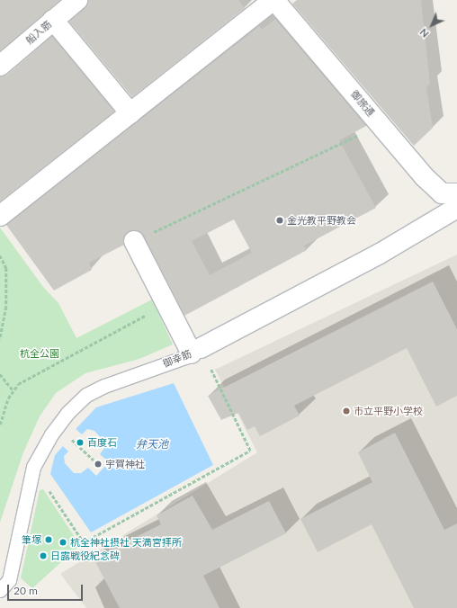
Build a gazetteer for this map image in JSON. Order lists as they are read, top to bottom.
{
  "streets": {
    "street": ["船入筋", "御旅通", "御幸筋"]
  },
  "water": ["弁天池"],
  "parks": ["杭全公園"],
  "places": [
    "金光教平野教会",
    "市立平野小学校",
    "百度石",
    "宇賀神社",
    "筆塚",
    "杭全神社摂社 天満宮拝所",
    "日露戦役紀念碑"
  ],
  "scale_bar": "20 m",
  "north": "bottom left"
}
